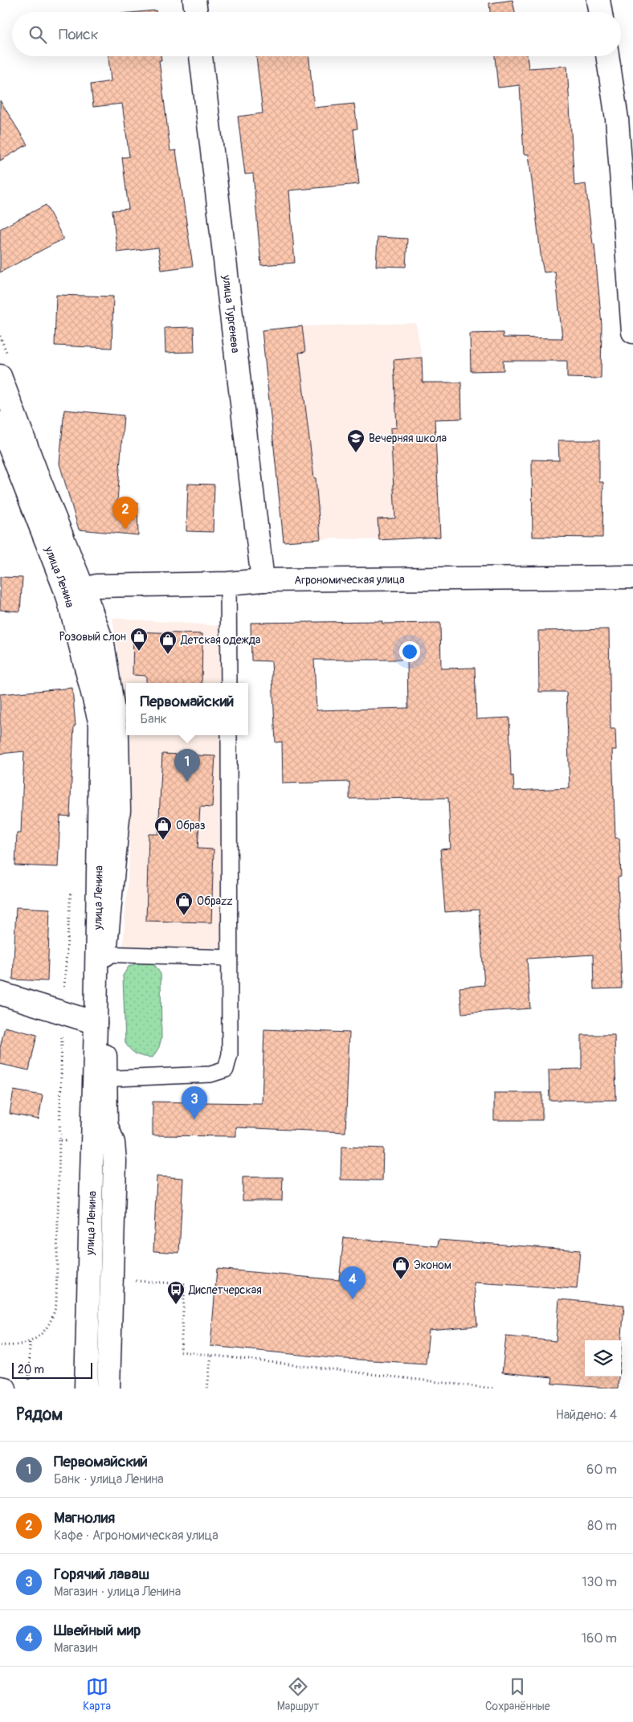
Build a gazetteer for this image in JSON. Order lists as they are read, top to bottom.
{
  "streets": {
    "street": ["улица Тургенева", "улица Ленина", "Агрономическая улица"]
  },
  "crossings": [
    ["улица Тургенева", "Агрономическая улица"],
    ["улица Ленина", "Агрономическая улица"]
  ],
  "places": {
    "school or university": ["Вечерняя школа"],
    "shop": [
      "Розовый слон",
      "Детская одежда",
      "Образ",
      "Обраzz",
      "Эконом"
    ],
    "bus stop": ["Диспетчерская"]
  },
  "scale_bar": "20 m",
  "page": {
    "search": "Поиск",
    "pins": [
      "2",
      "1",
      "3",
      "4"
    ],
    "popup": ["Первомайский", "Банк"],
    "scale": "20 m",
    "heading": ["Рядом", "Найдено: 4"],
    "list": [
      {
        "mark": "1",
        "name": "Первомайский",
        "note": "Банк · улица Ленина",
        "value": "60 m"
      },
      {
        "mark": "2",
        "name": "Магнолия",
        "note": "Кафе · Агрономическая улица",
        "value": "80 m"
      },
      {
        "mark": "3",
        "name": "Горячий лаваш",
        "note": "Магазин · улица Ленина",
        "value": "130 m"
      },
      {
        "mark": "4",
        "name": "Швейный мир",
        "note": "Магазин",
        "value": "160 m"
      }
    ],
    "nav": ["Карта", "Маршрут", "Сохранённые"]
  }
}
